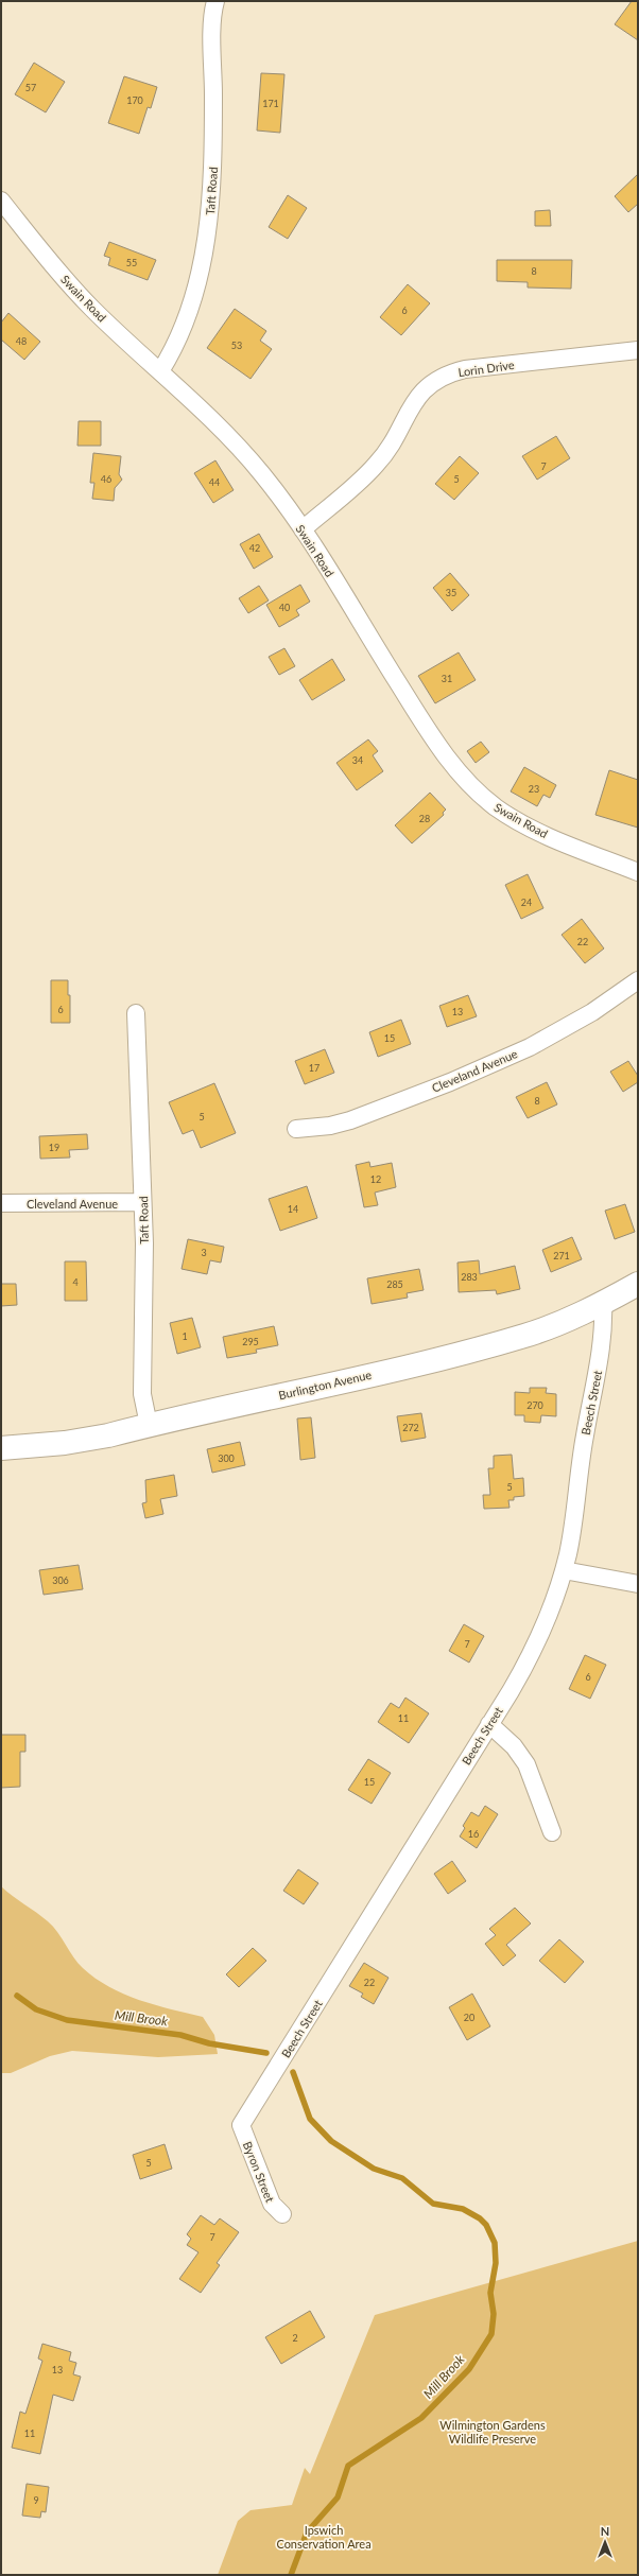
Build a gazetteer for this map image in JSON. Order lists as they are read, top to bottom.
{
  "streets": {
    "main road": ["Burlington Avenue"],
    "street": [
      "Taft Road",
      "Swain Road",
      "Lorin Drive",
      "Cleveland Avenue",
      "Beech Street",
      "Byron Street"
    ]
  },
  "crossings": [
    ["Taft Road", "Swain Road"],
    ["Taft Road", "Cleveland Avenue"],
    ["Taft Road", "Burlington Avenue"],
    ["Swain Road", "Lorin Drive"],
    ["Burlington Avenue", "Beech Street"],
    ["Beech Street", "Byron Street"]
  ],
  "water": ["Mill Brook"],
  "parks": ["Wilmington Gardens Wildlife Preserve", "Ipswich Conservation Area"],
  "house_numbers": [
    "57",
    "170",
    "171",
    "55",
    "8",
    "6",
    "48",
    "53",
    "7",
    "46",
    "5",
    "44",
    "42",
    "35",
    "40",
    "31",
    "34",
    "23",
    "28",
    "24",
    "22",
    "6",
    "13",
    "15",
    "17",
    "8",
    "5",
    "19",
    "12",
    "14",
    "3",
    "271",
    "283",
    "4",
    "285",
    "1",
    "295",
    "270",
    "272",
    "300",
    "5",
    "306",
    "7",
    "6",
    "11",
    "15",
    "16",
    "22",
    "20",
    "5",
    "7",
    "2",
    "13",
    "11",
    "9"
  ],
  "north": "top"
}
